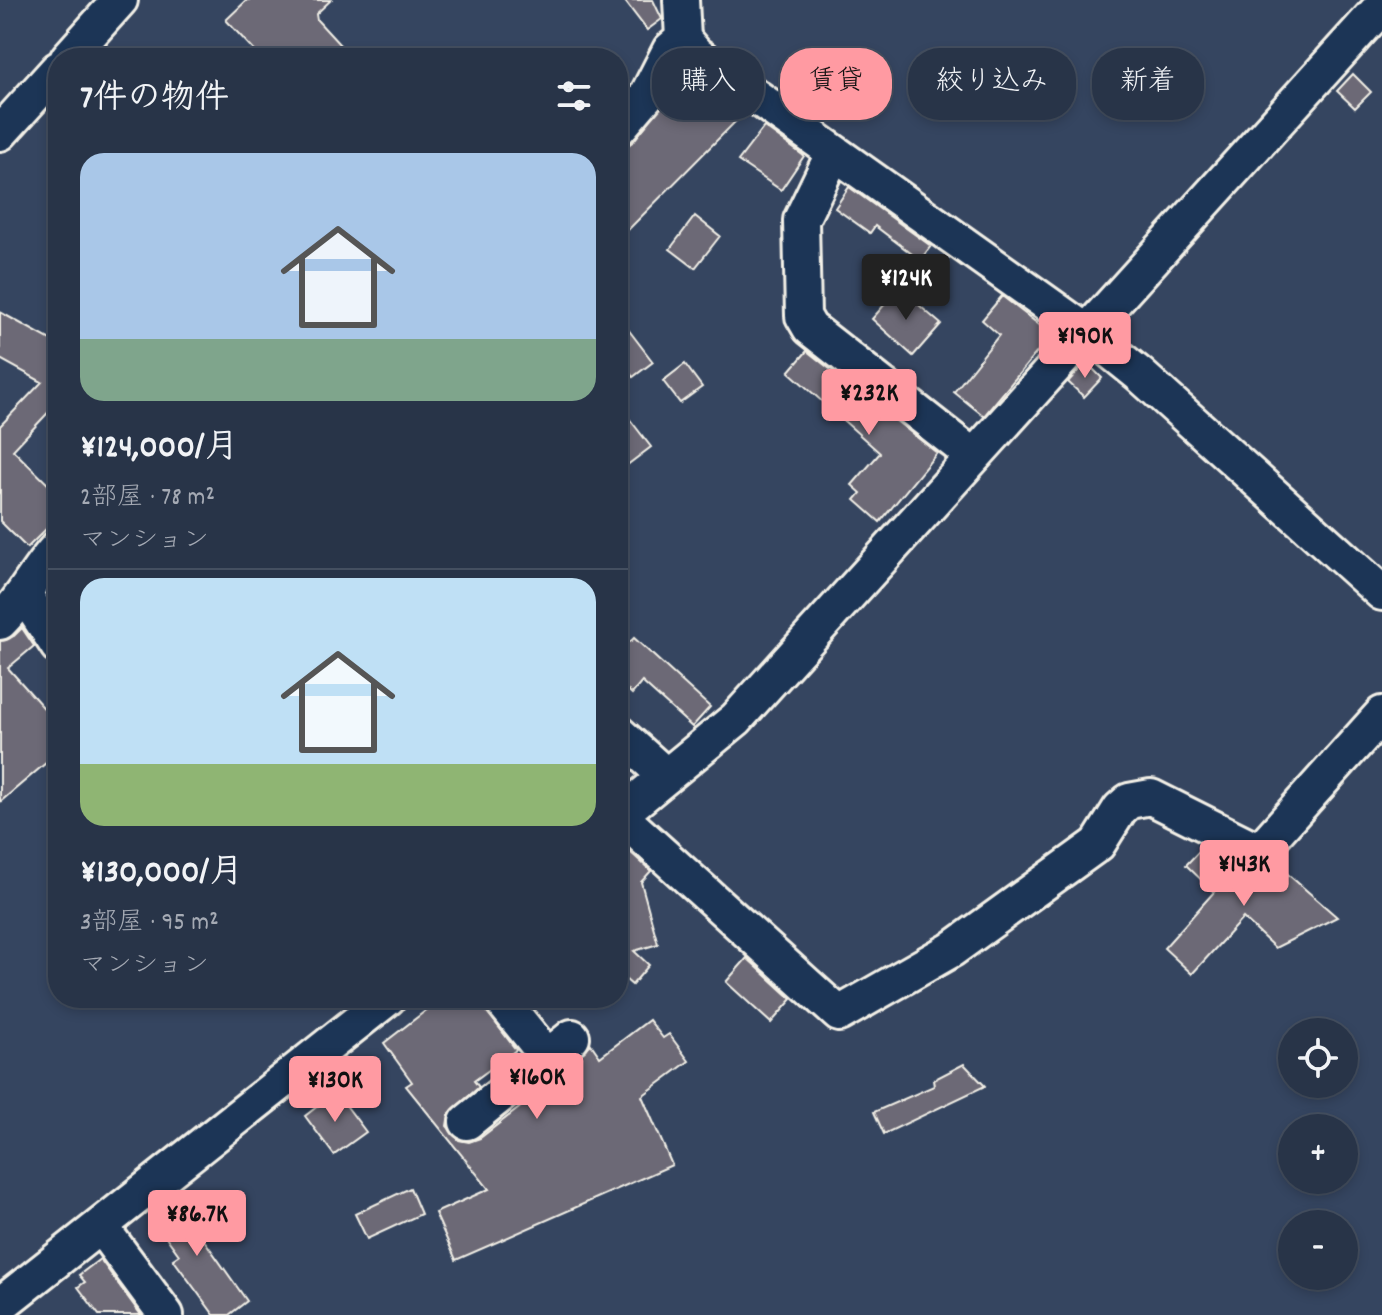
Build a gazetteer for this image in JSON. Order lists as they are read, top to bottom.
{
  "page": {
    "chip": [
      "購入",
      "賃貸",
      "絞り込み",
      "新着"
    ],
    "heading": "7件の物件",
    "list": [
      {
        "name": "¥124,000/月",
        "note": "2部屋 · 78 m² · マンション"
      },
      {
        "name": "¥130,000/月",
        "note": "3部屋 · 95 m² · マンション"
      }
    ],
    "price": [
      "¥124K",
      "¥190K",
      "¥232K",
      "¥143K",
      "¥160K",
      "¥130K",
      "¥86.7K"
    ],
    "map_buttons": ["+", "−"]
  }
}
